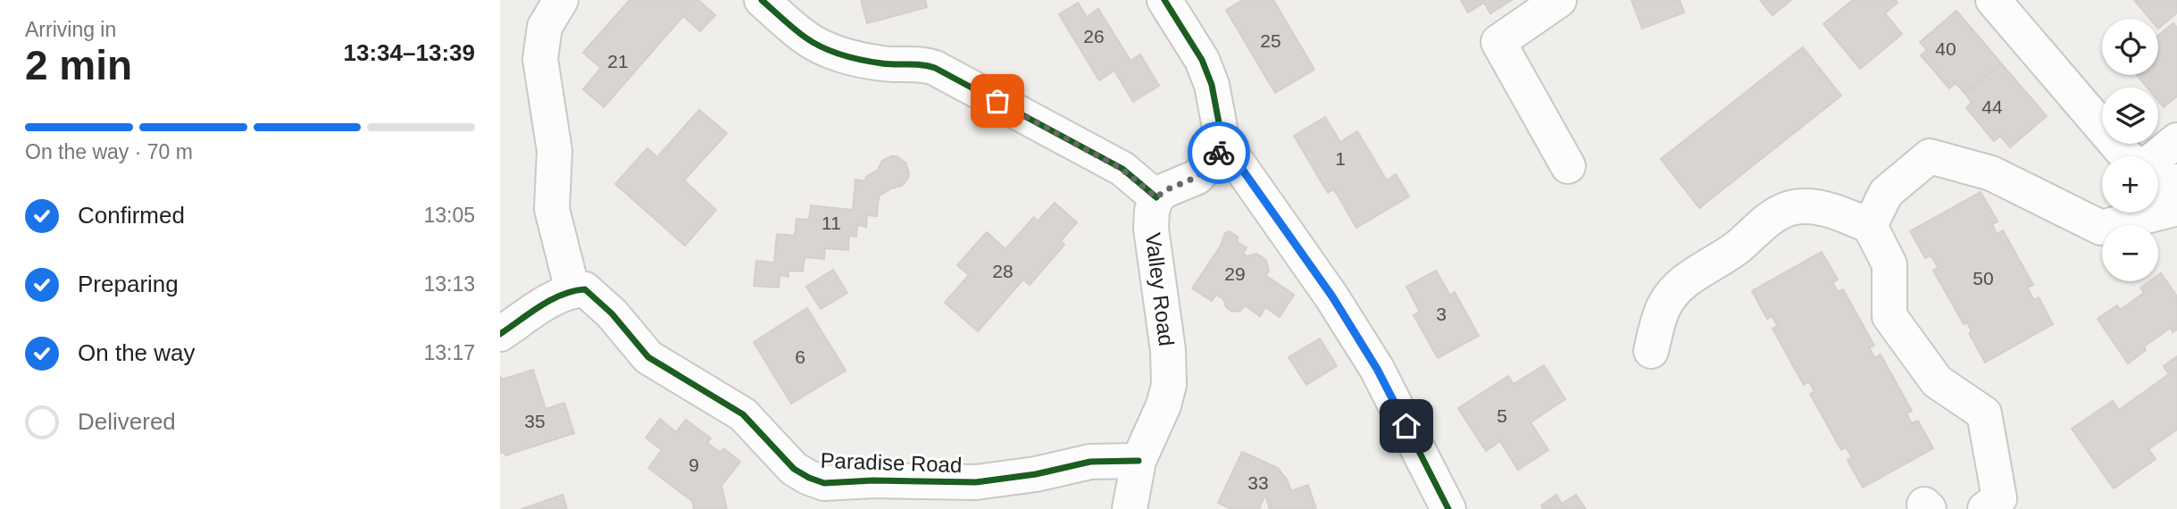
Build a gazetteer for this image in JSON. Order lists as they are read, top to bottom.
{
  "streets": {
    "street": ["Valley Road", "Paradise Road"]
  },
  "crossings": [
    ["Valley Road", "Paradise Road"]
  ],
  "house_numbers": [
    "26",
    "25",
    "40",
    "21",
    "44",
    "1",
    "11",
    "28",
    "29",
    "50",
    "3",
    "6",
    "5",
    "35",
    "9",
    "33"
  ],
  "page": {
    "heading": ["2 min", "Arriving in", "13:34–13:39"],
    "map_buttons": ["+", "−"],
    "bar": "On the way · 70 m",
    "list": [
      ["Confirmed", "13:05"],
      ["Preparing", "13:13"],
      ["On the way", "13:17"],
      "Delivered"
    ]
  }
}
